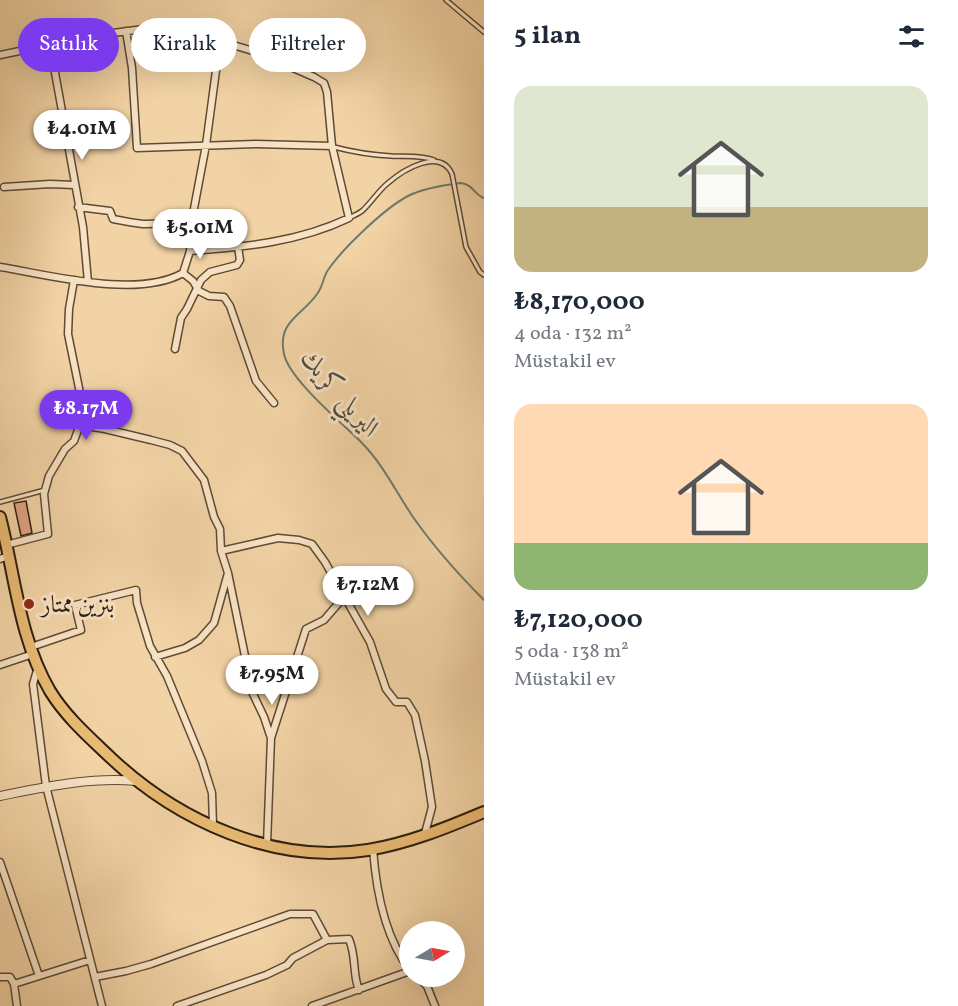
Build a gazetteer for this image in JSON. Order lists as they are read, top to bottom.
{
  "water": ["اليريلي كريك"],
  "places": ["بنزين ممتاز"],
  "north": "right",
  "page": {
    "heading": "5 ilan",
    "chip": ["Satılık", "Kiralık", "Filtreler"],
    "list": [
      {
        "name": "₺8,170,000",
        "note": "4 oda · 132 m² · Müstakil ev"
      },
      {
        "name": "₺7,120,000",
        "note": "5 oda · 138 m² · Müstakil ev"
      }
    ],
    "price": [
      "₺4.01M",
      "₺5.01M",
      "₺8.17M",
      "₺7.12M",
      "₺7.95M"
    ]
  }
}
